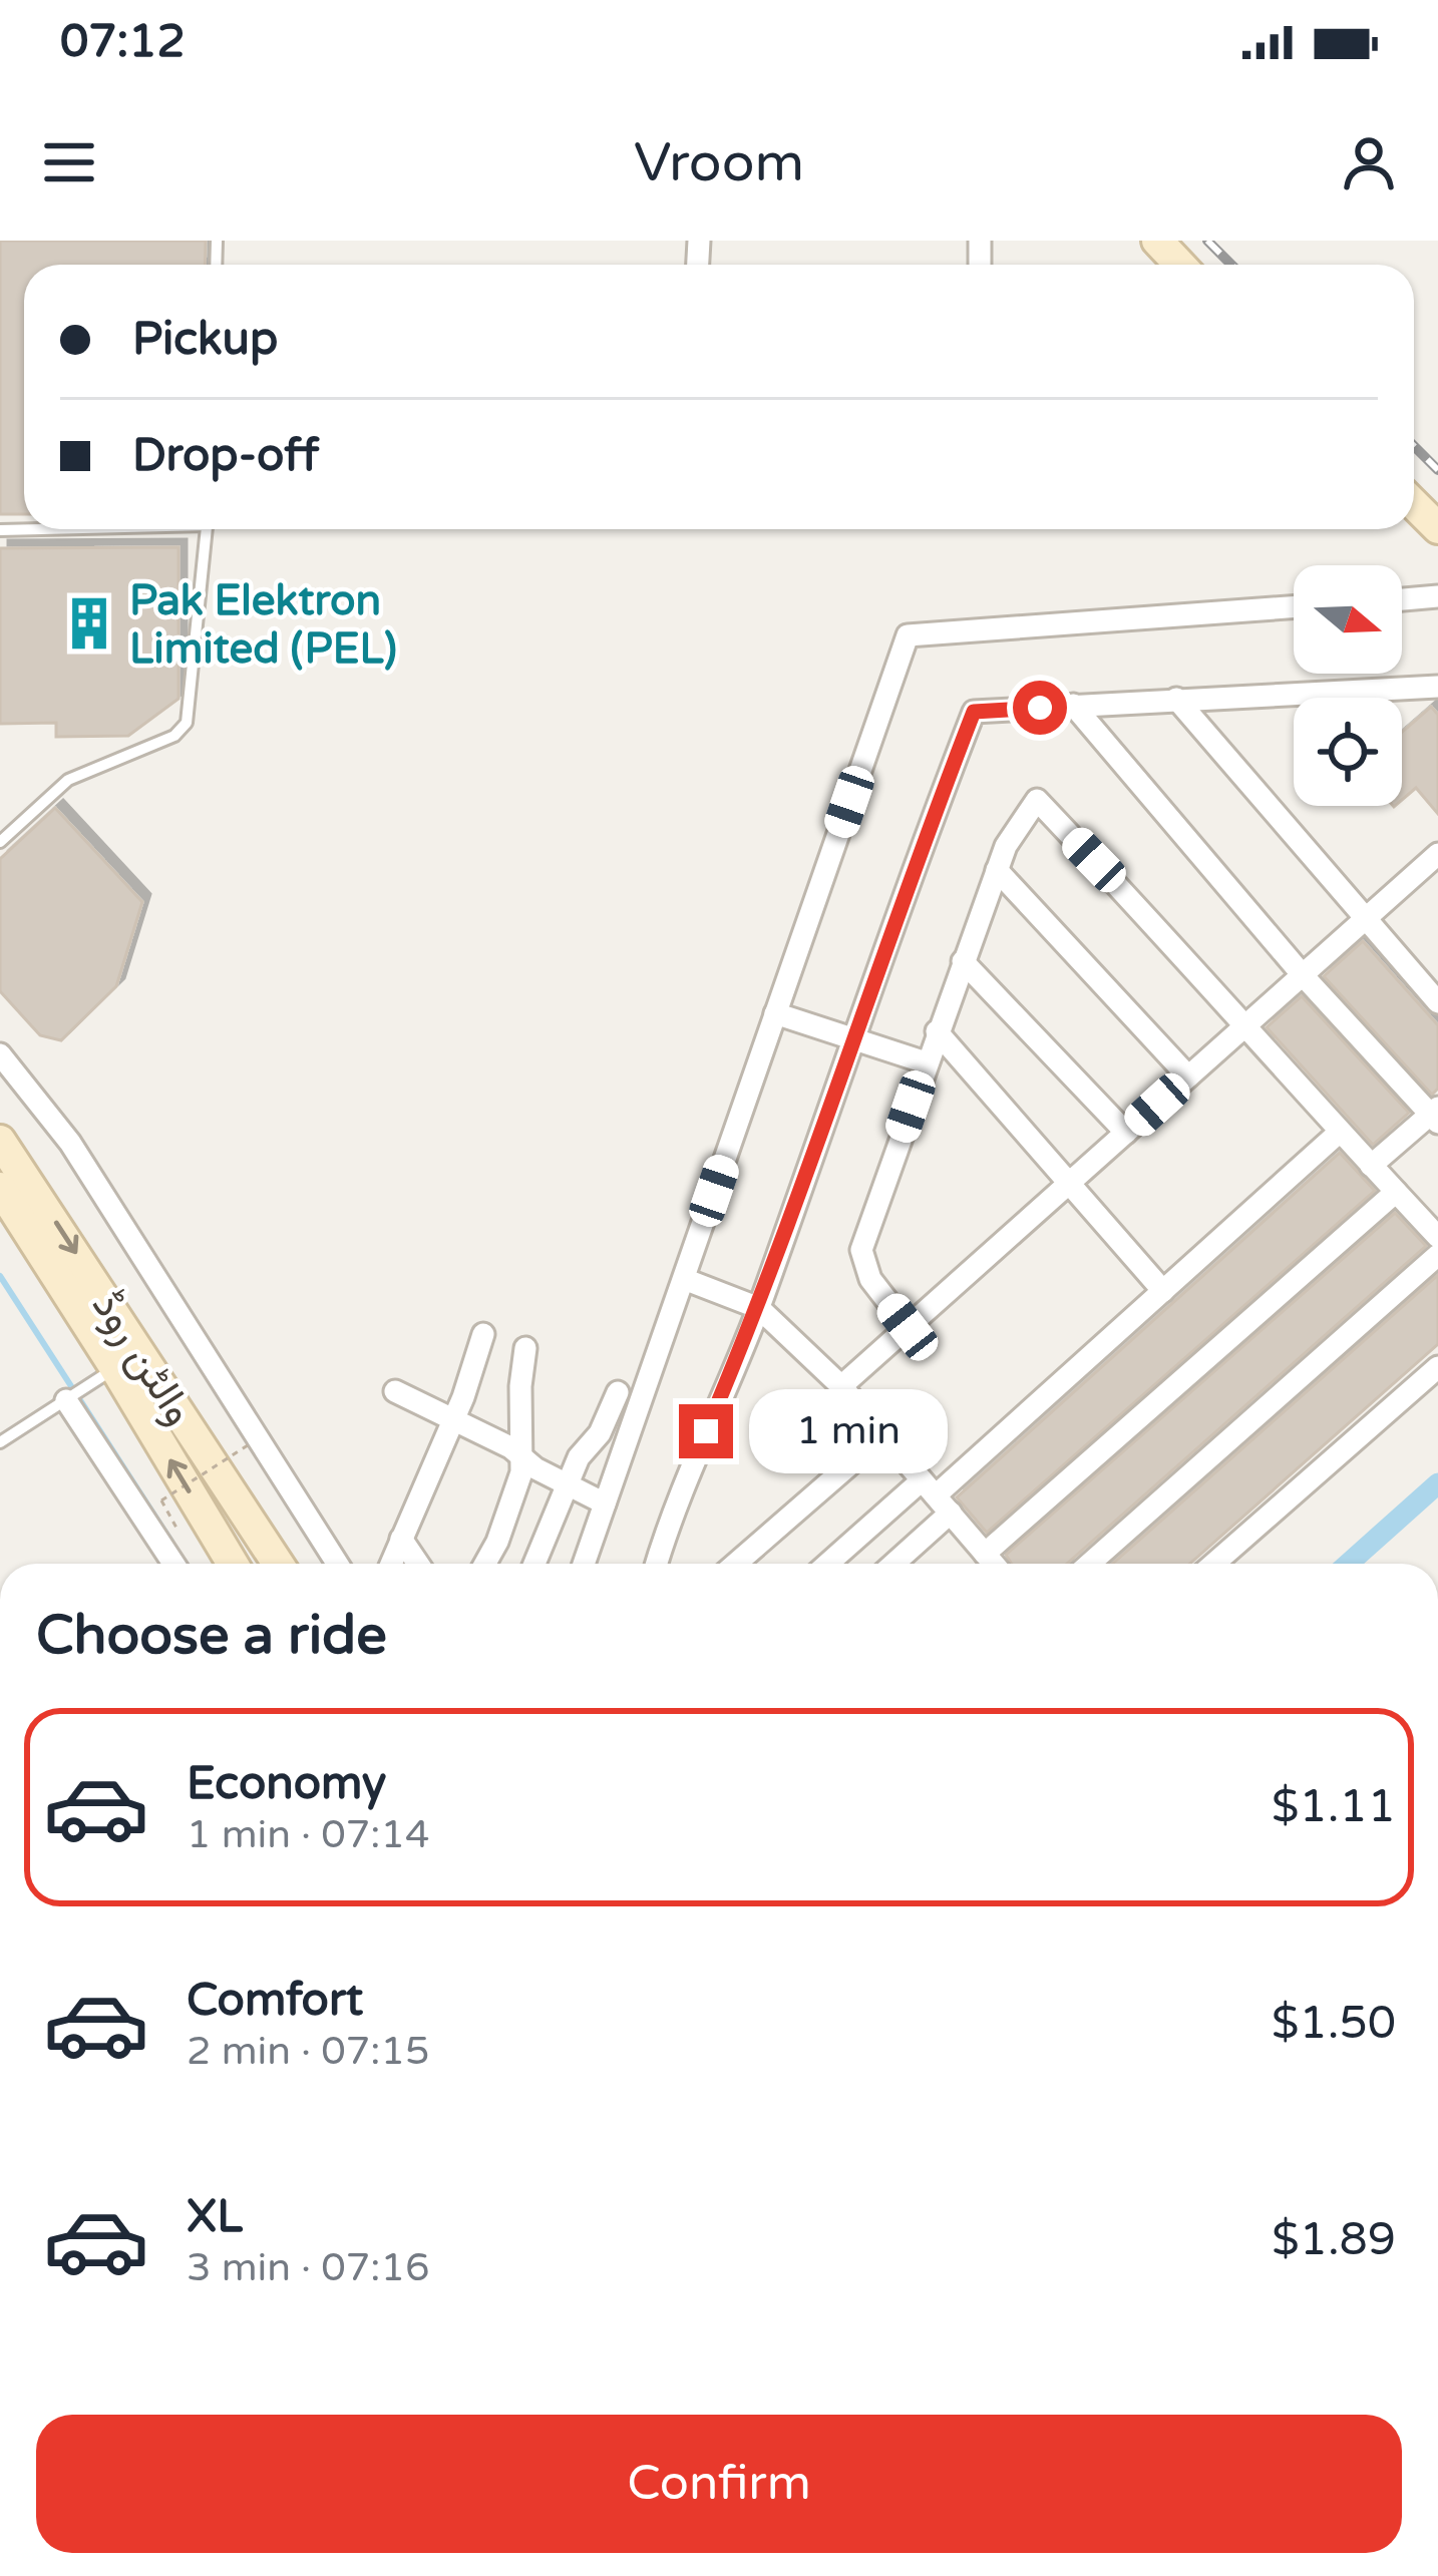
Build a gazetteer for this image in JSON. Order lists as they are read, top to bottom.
{
  "streets": {
    "main road": ["والٹن روڈ"]
  },
  "places": {
    "building": ["Pak Elektron Limited (PEL)"]
  },
  "north": "right",
  "page": {
    "status": "07:12",
    "header": "Vroom",
    "banner": ["Pickup", "Drop-off"],
    "bubble": "1 min",
    "heading": "Choose a ride",
    "list": [
      {
        "name": "Economy",
        "note": "1 min · 07:14",
        "value": "$1.11"
      },
      {
        "name": "Comfort",
        "note": "2 min · 07:15",
        "value": "$1.50"
      },
      {
        "name": "XL",
        "note": "3 min · 07:16",
        "value": "$1.89"
      }
    ],
    "buttons": "Confirm"
  }
}
